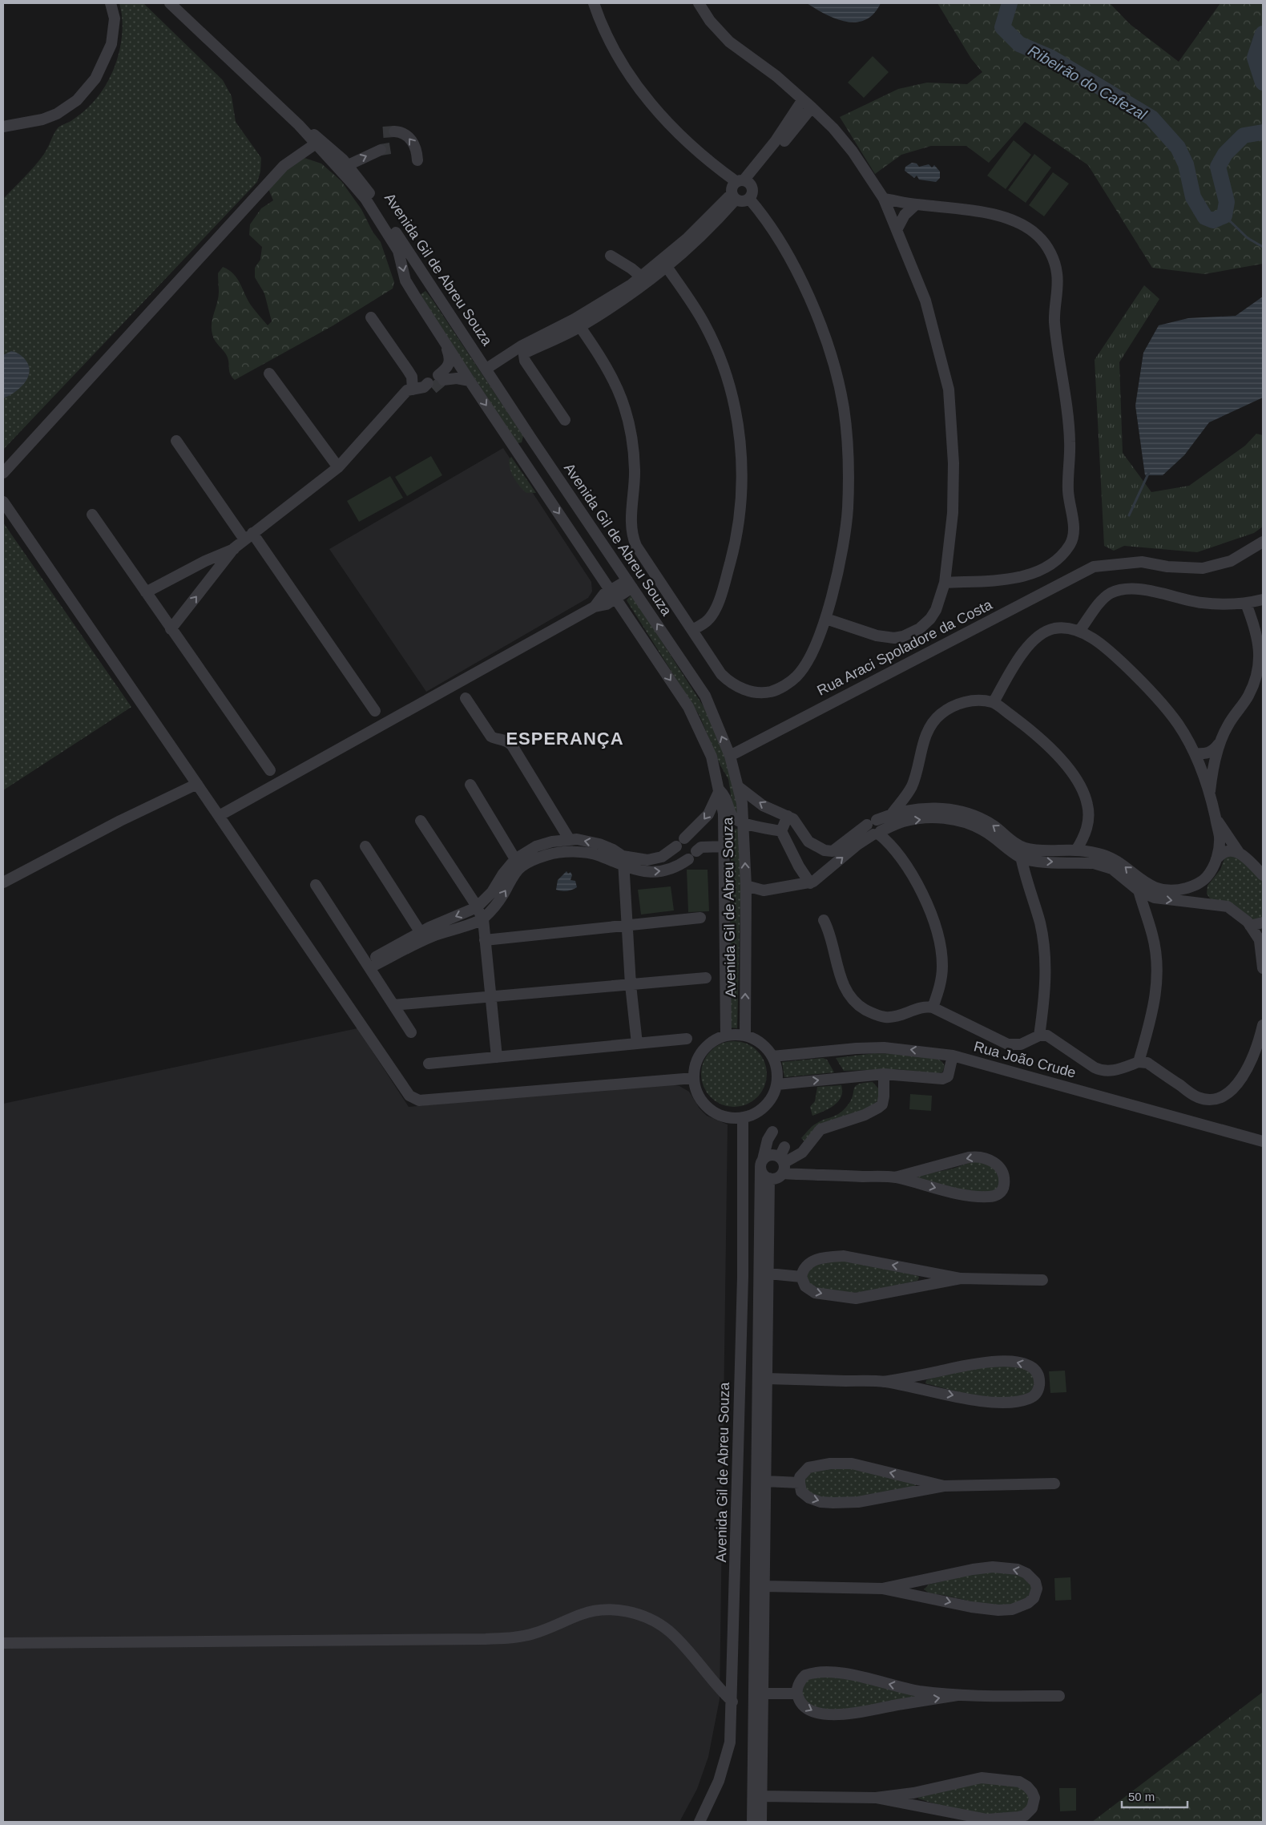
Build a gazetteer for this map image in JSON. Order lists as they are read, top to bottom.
{
  "streets": {
    "street": ["Avenida Gil de Abreu Souza", "Rua Araci Spoladore da Costa", "Rua João Crude"]
  },
  "crossings": [
    ["Avenida Gil de Abreu Souza", "Rua Araci Spoladore da Costa"],
    ["Avenida Gil de Abreu Souza", "Rua João Crude"]
  ],
  "districts": ["ESPERANÇA"],
  "water": ["Ribeirão do Cafezal"],
  "scale_bar": "50 m"
}
